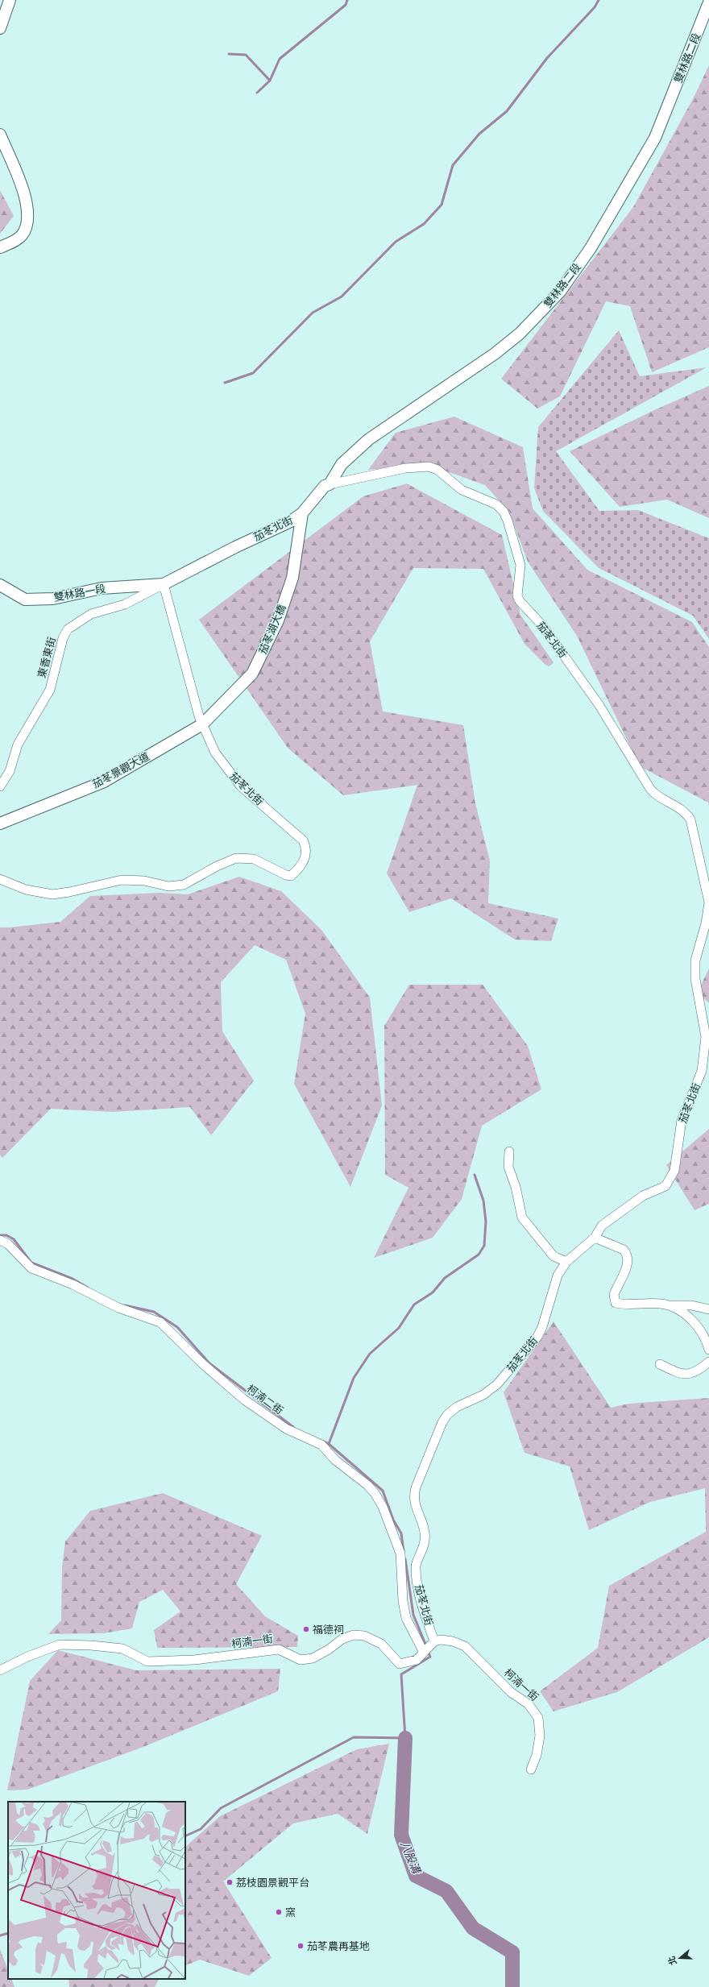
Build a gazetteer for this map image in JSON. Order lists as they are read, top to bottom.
{
  "streets": {
    "street": [
      "雙林路二段",
      "茄苳北街",
      "雙林路一段",
      "茄苳湖大橋",
      "東香東街",
      "茄苳景觀大道",
      "柯湳二街",
      "柯湳一街"
    ]
  },
  "crossings": [
    ["雙林路二段", "茄苳北街"],
    ["茄苳北街", "雙林路一段"],
    ["茄苳北街", "茄苳湖大橋"],
    ["茄苳北街", "東香東街"],
    ["茄苳北街", "茄苳景觀大道"],
    ["茄苳北街", "柯湳一街"],
    ["雙林路一段", "東香東街"],
    ["茄苳湖大橋", "茄苳景觀大道"],
    ["柯湳二街", "柯湳一街"]
  ],
  "water": ["八股溝"],
  "places": [
    "福德祠",
    "荔枝園景觀平台",
    "窯",
    "茄苳農再基地"
  ],
  "north": "left"
}
